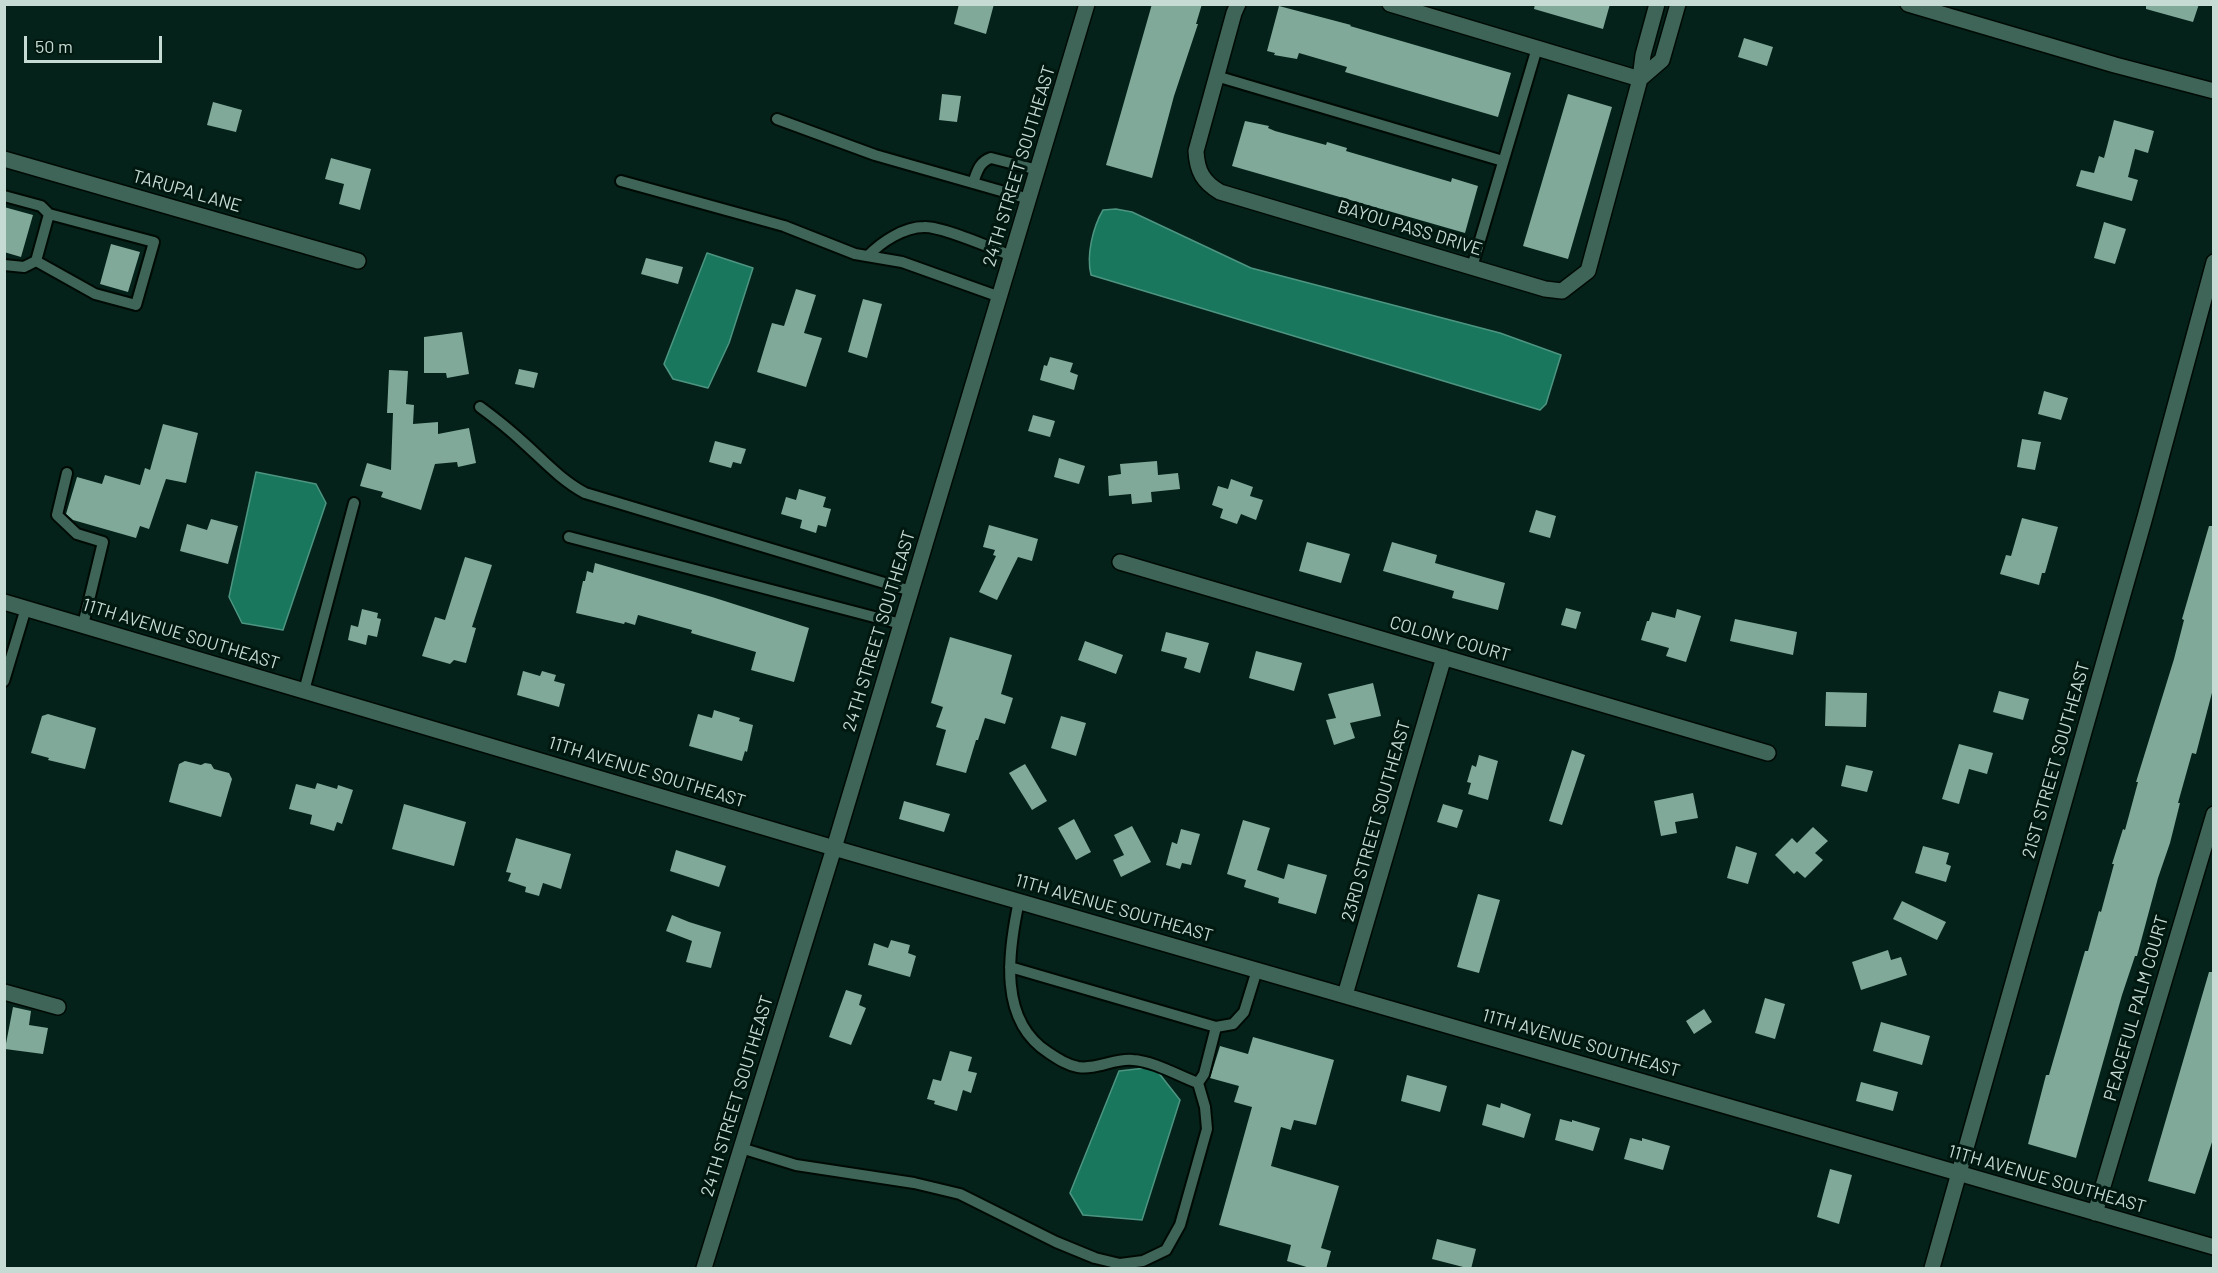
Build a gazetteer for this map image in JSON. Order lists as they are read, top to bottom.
{
  "streets": {
    "street": [
      "24TH STREET SOUTHEAST",
      "TARUPA LANE",
      "BAYOU PASS DRIVE",
      "11TH AVENUE SOUTHEAST",
      "COLONY COURT",
      "21ST STREET SOUTHEAST",
      "23RD STREET SOUTHEAST",
      "PEACEFUL PALM COURT"
    ]
  },
  "crossings": [
    ["24TH STREET SOUTHEAST", "11TH AVENUE SOUTHEAST"],
    ["11TH AVENUE SOUTHEAST", "21ST STREET SOUTHEAST"],
    ["11TH AVENUE SOUTHEAST", "23RD STREET SOUTHEAST"],
    ["11TH AVENUE SOUTHEAST", "PEACEFUL PALM COURT"],
    ["COLONY COURT", "23RD STREET SOUTHEAST"]
  ],
  "scale_bar": "50 m"
}
